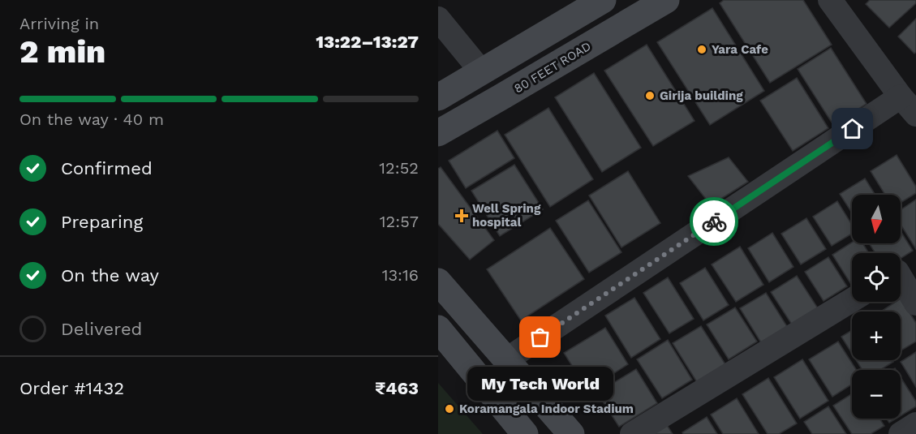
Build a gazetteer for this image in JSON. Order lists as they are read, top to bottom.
{
  "streets": {
    "main road": ["80 FEET ROAD"]
  },
  "places": {
    "other": [
      "Yara Cafe",
      "Girija building",
      "My Tech World",
      "Koramangala Indoor Stadium"
    ],
    "health": ["Well Spring hospital"]
  },
  "north": "bottom",
  "page": {
    "heading": ["2 min", "Arriving in", "13:22–13:27"],
    "panel": ["Order #1432", "₹463"],
    "bar": "On the way · 40 m",
    "list": [
      ["Confirmed", "12:52"],
      ["Preparing", "12:57"],
      ["On the way", "13:16"],
      "Delivered"
    ],
    "map_buttons": ["+", "−"],
    "bubble": "My Tech World"
  }
}
